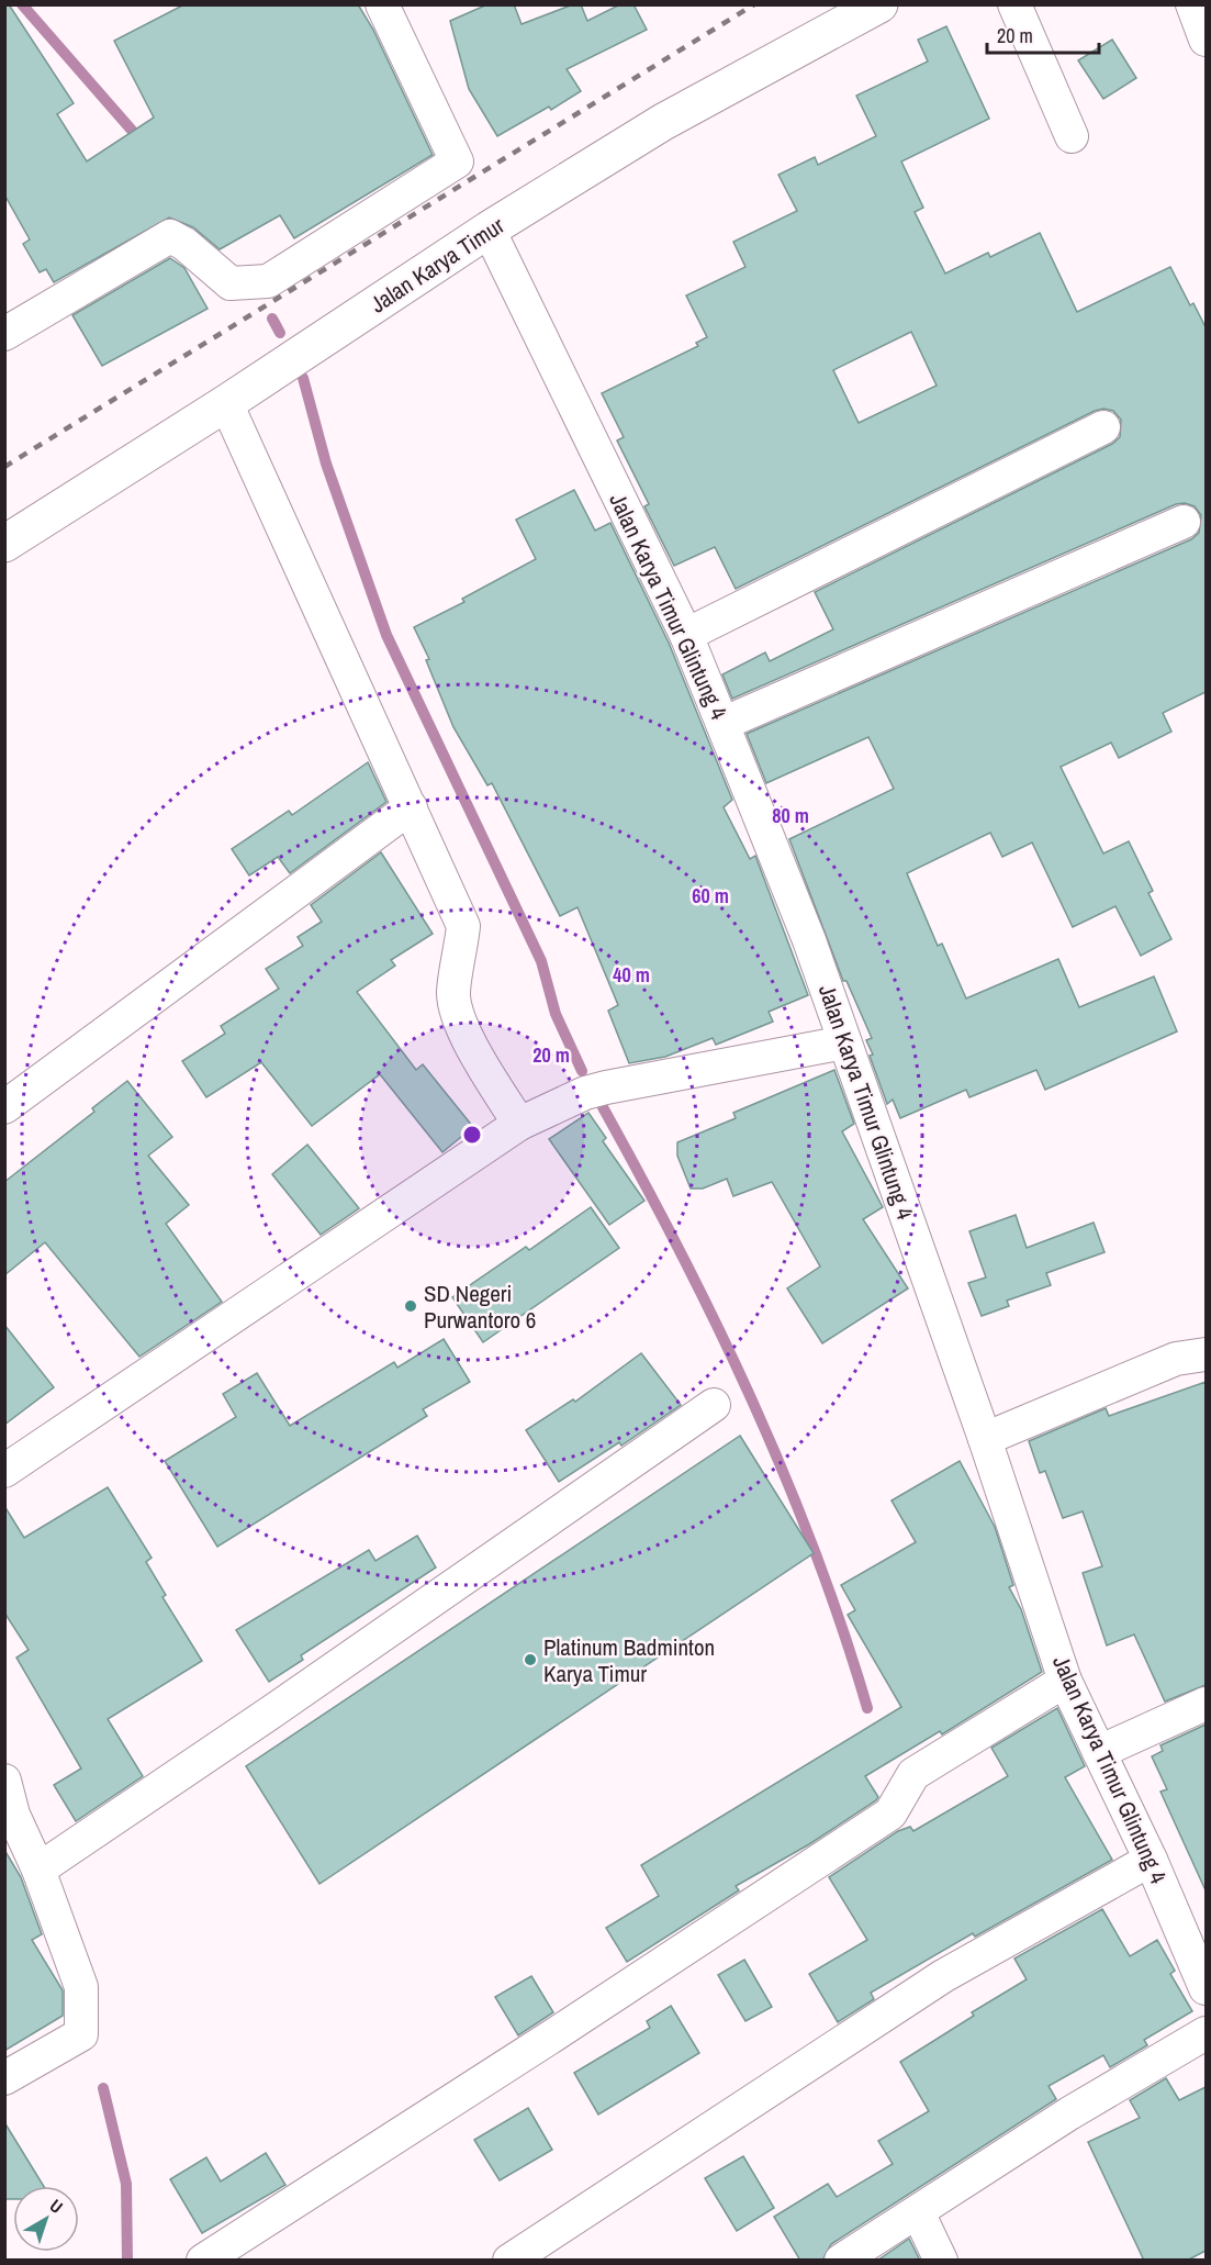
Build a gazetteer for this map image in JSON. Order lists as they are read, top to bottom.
{
  "streets": {
    "street": ["Jalan Karya Timur", "Jalan Karya Timur Glintung 4"]
  },
  "crossings": [
    ["Jalan Karya Timur", "Jalan Karya Timur Glintung 4"]
  ],
  "places": ["SD Negeri Purwantoro 6", "Platinum Badminton Karya Timur"],
  "scale_bar": "20 m",
  "north": "top right",
  "rings": [
    "80 m",
    "60 m",
    "40 m",
    "20 m"
  ]
}
